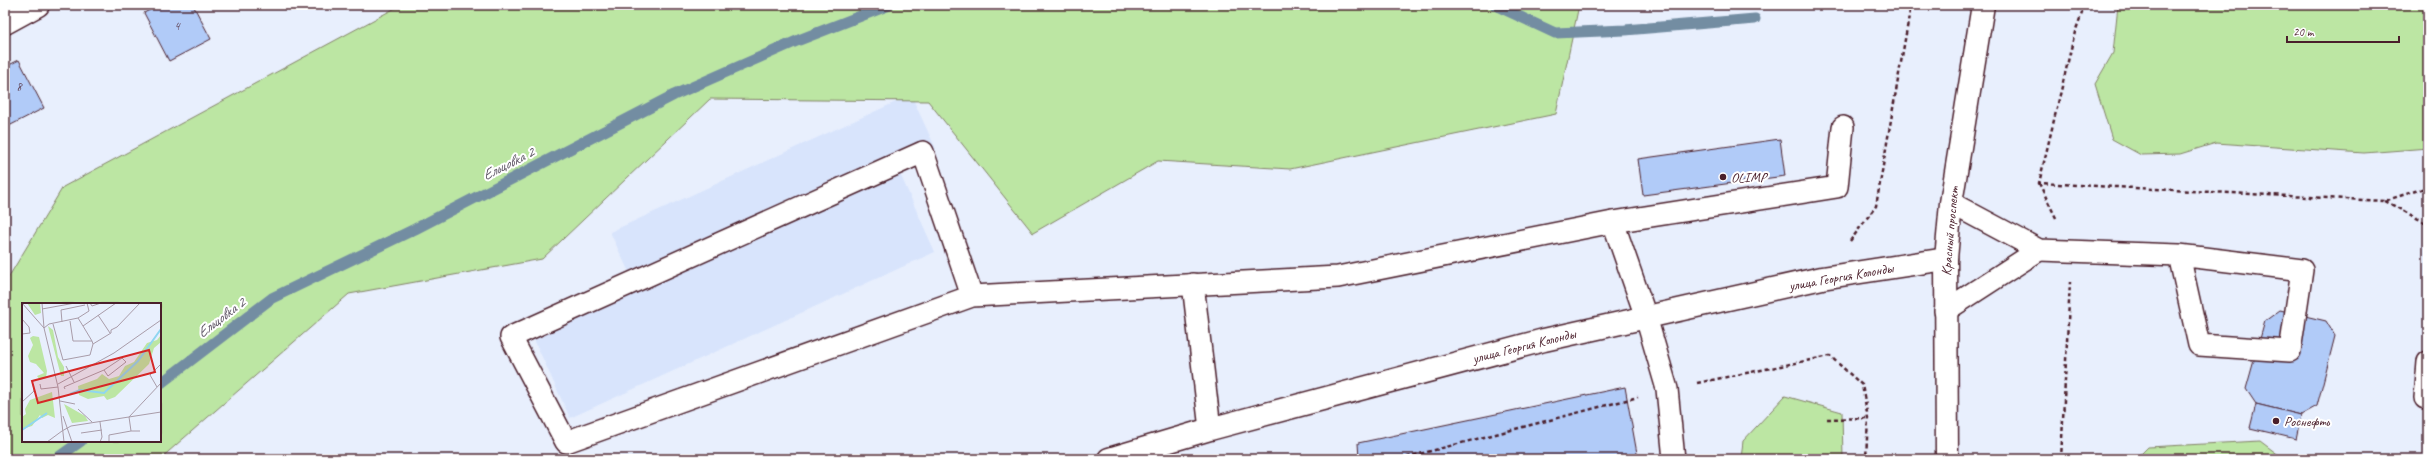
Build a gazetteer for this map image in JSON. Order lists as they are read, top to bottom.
{
  "streets": {
    "main road": ["Красный проспект", "улица Георгия Колонды"]
  },
  "crossings": [
    ["Красный проспект", "улица Георгия Колонды"]
  ],
  "water": ["Ельцовка 2"],
  "places": ["OLIMP", "Роснефть"],
  "house_numbers": ["4", "8"],
  "scale_bar": "20 m"
}
